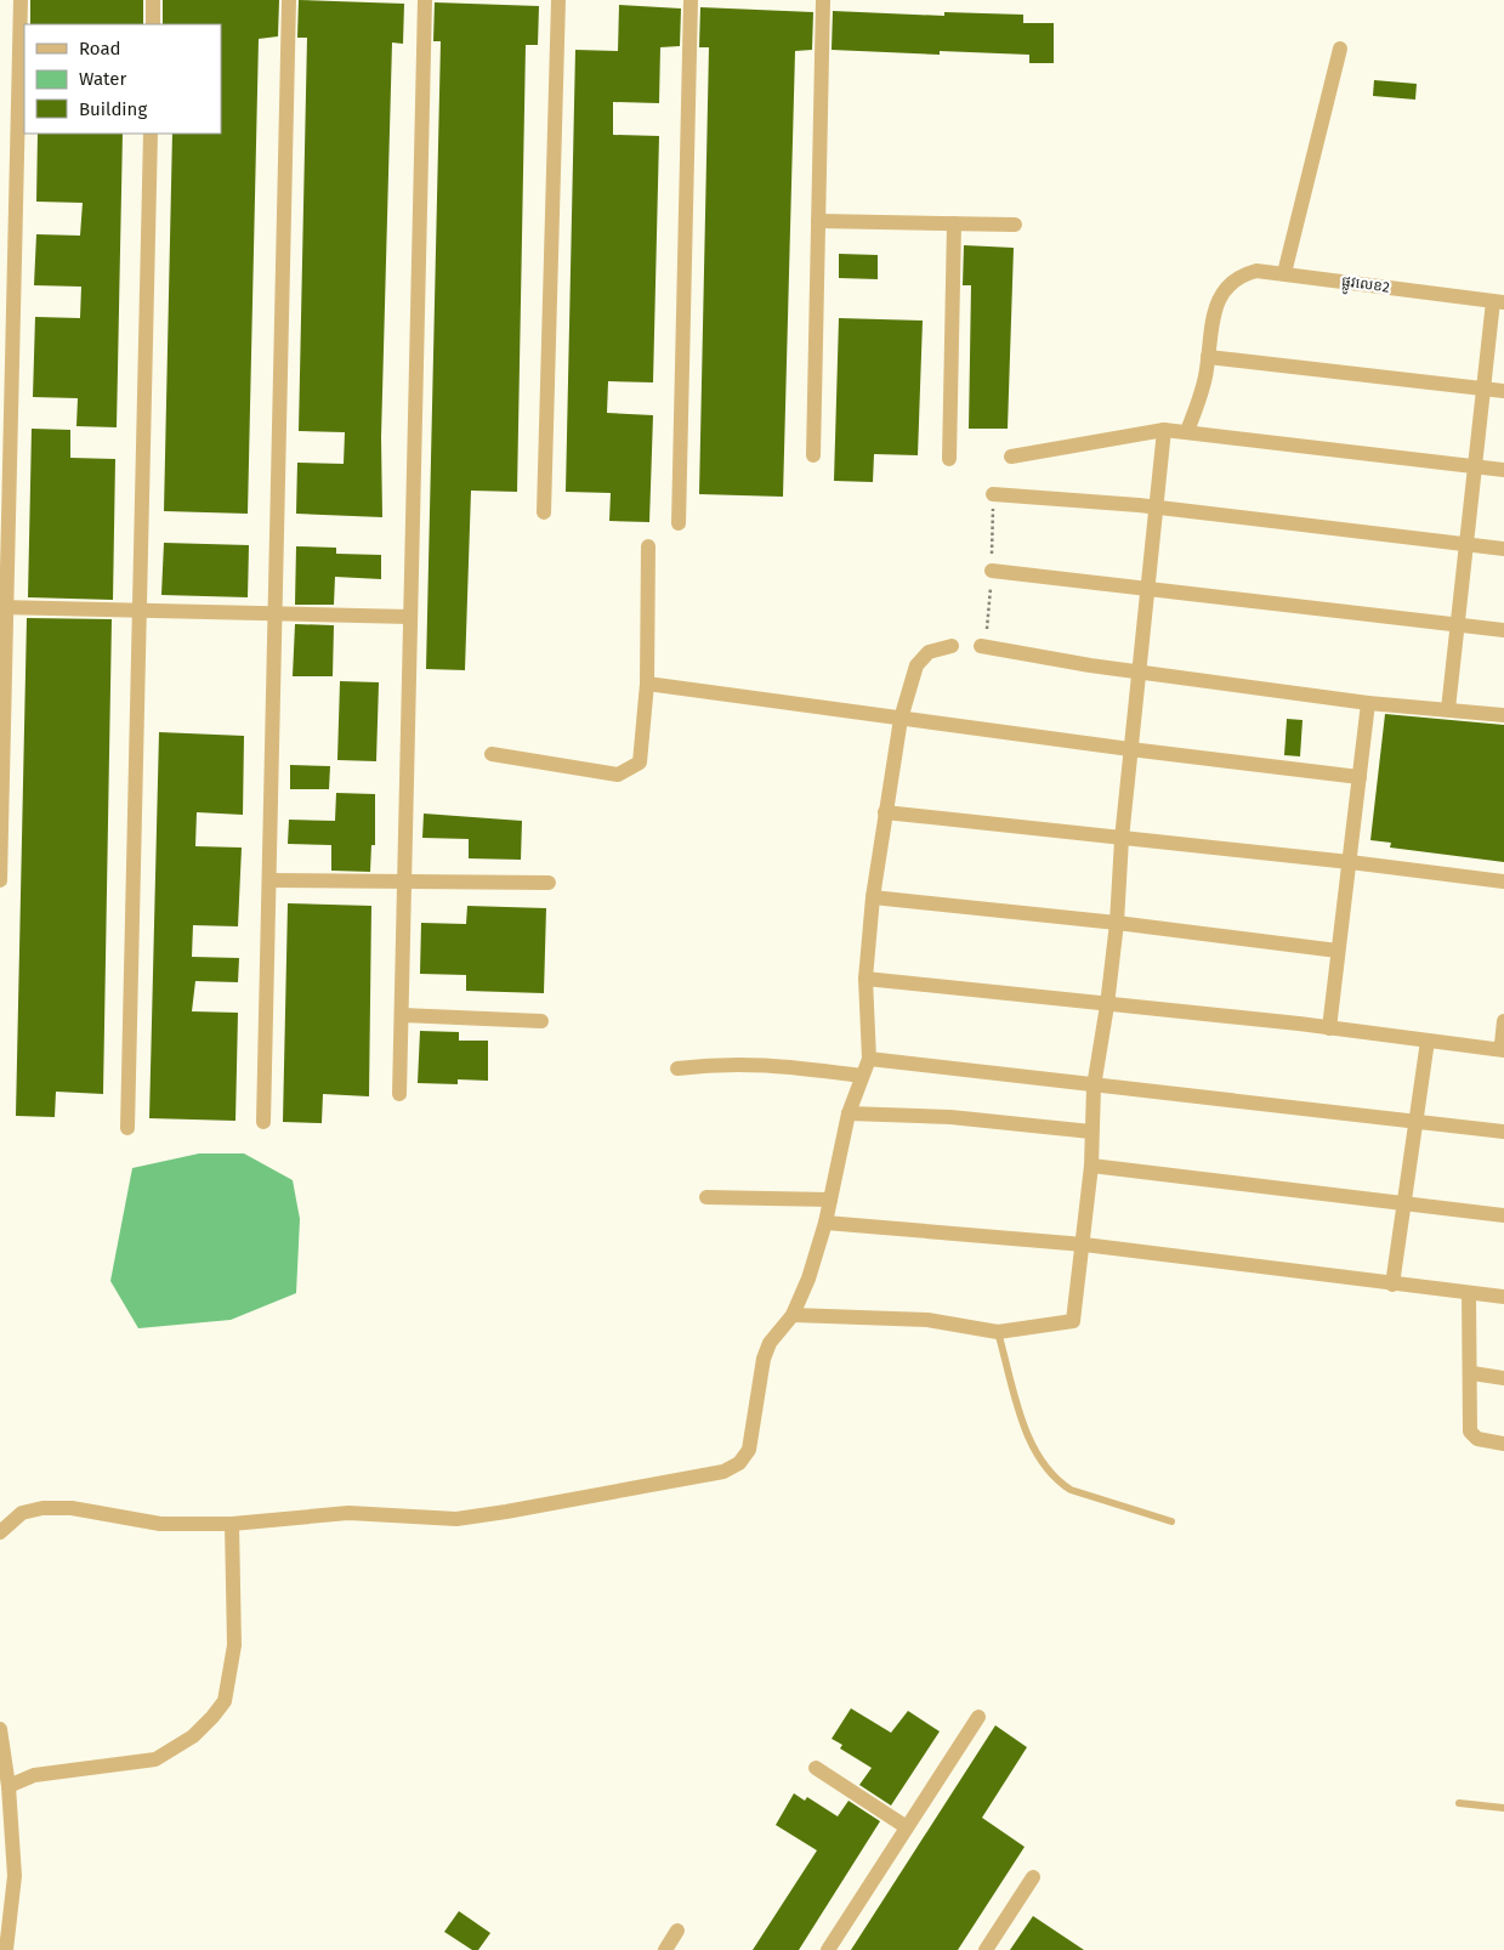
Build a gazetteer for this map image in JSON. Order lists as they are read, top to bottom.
{
  "streets": {
    "street": ["ផ្លូវលេខ2"]
  },
  "legend": ["Road", "Water", "Building"]
}
